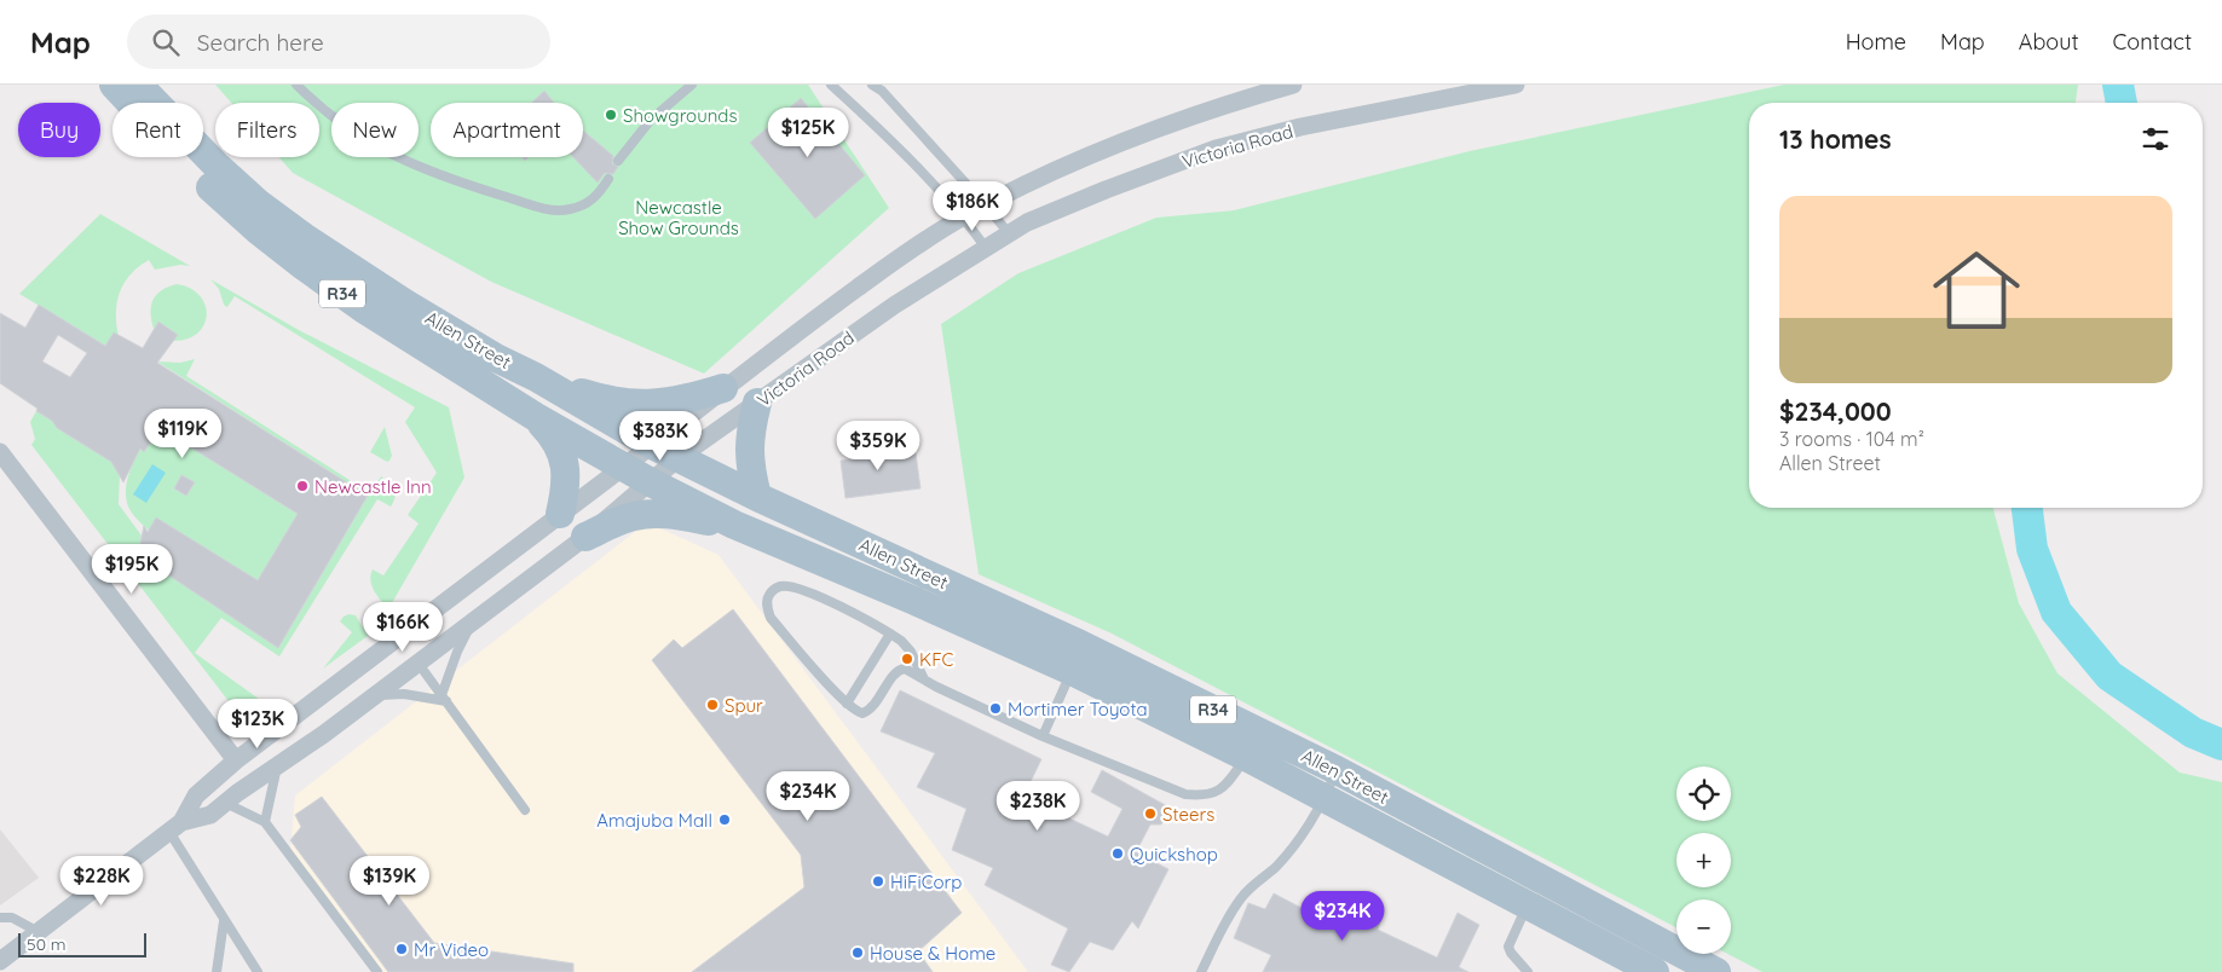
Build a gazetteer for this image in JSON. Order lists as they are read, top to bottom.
{
  "streets": {
    "main road": ["R34", "Allen Street"],
    "street": ["Victoria Road"]
  },
  "crossings": [
    ["Victoria Road", "Allen Street"]
  ],
  "parks": ["Newcastle Show Grounds"],
  "places": [
    "Showgrounds",
    "Newcastle Inn",
    "KFC",
    "Spur",
    "Mortimer Toyota",
    "Steers",
    "Amajuba Mall",
    "Quickshop",
    "HiFiCorp",
    "Mr Video",
    "House & Home"
  ],
  "scale_bar": "50 m",
  "page": {
    "header": "Map",
    "search": "Search here",
    "nav": [
      "Home",
      "Map",
      "About",
      "Contact"
    ],
    "chip": [
      "Buy",
      "Rent",
      "Filters",
      "New",
      "Apartment"
    ],
    "heading": "13 homes",
    "price": [
      "$125K",
      "$186K",
      "$119K",
      "$383K",
      "$359K",
      "$195K",
      "$166K",
      "$123K",
      "$234K",
      "$238K",
      "$228K",
      "$139K",
      "$234K"
    ],
    "list": [
      {
        "name": "$234,000",
        "note": "3 rooms · 104 m² · Allen Street"
      }
    ],
    "map_buttons": ["+", "−"],
    "scale": "50 m"
  }
}
